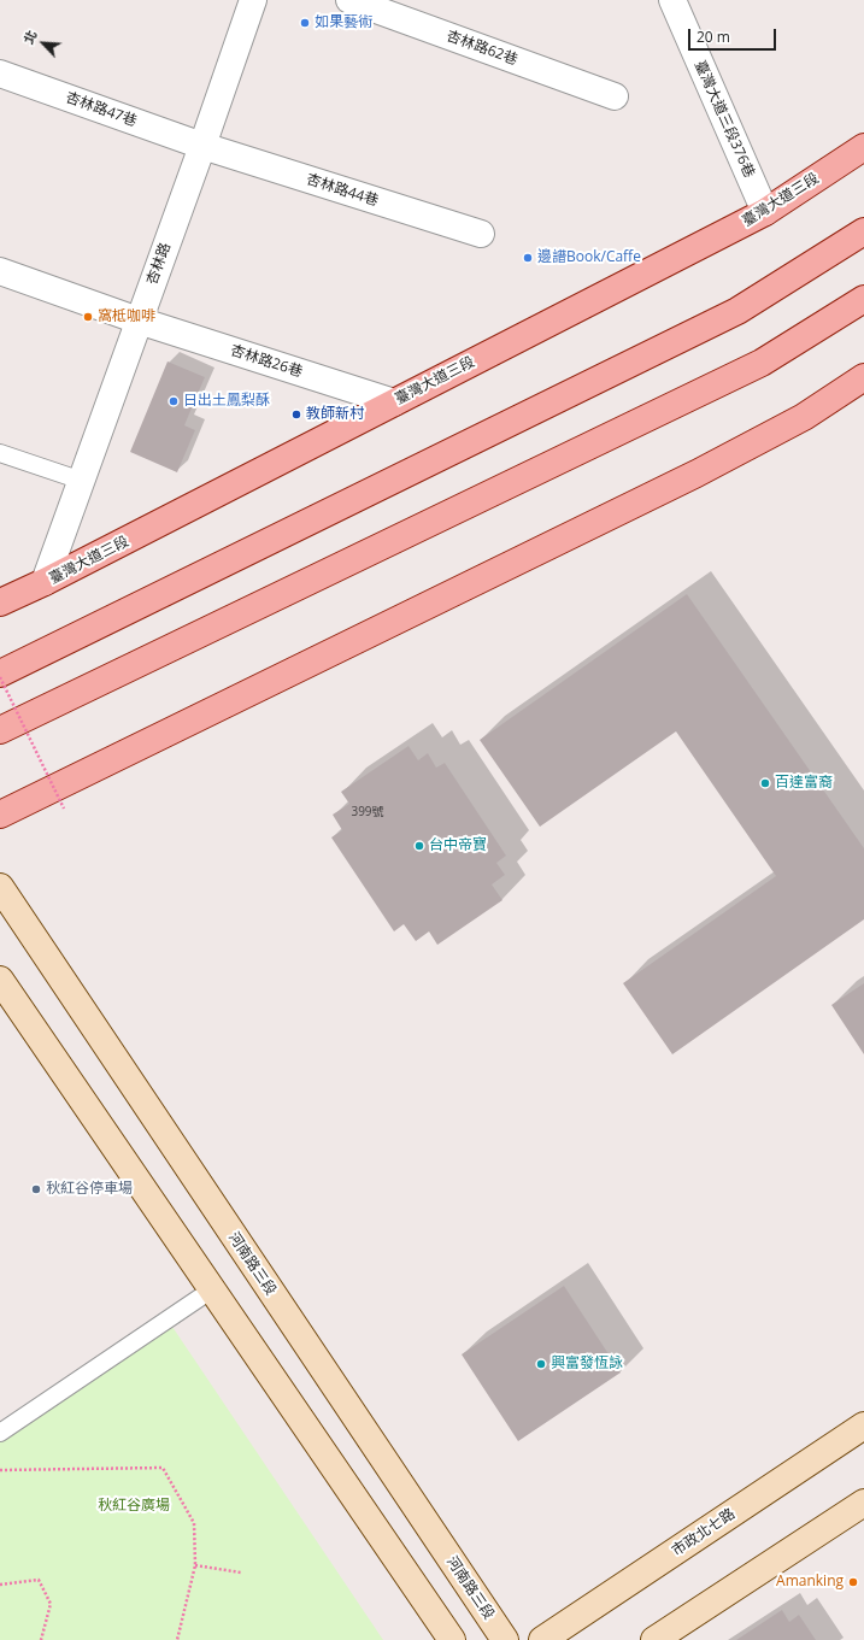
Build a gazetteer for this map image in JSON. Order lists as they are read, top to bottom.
{
  "streets": {
    "main road": ["臺灣大道三段"],
    "street": [
      "杏林路62巷",
      "杏林路47巷",
      "臺灣大道三段376巷",
      "杏林路44巷",
      "杏林路",
      "杏林路26巷",
      "河南路三段",
      "市政北七路"
    ]
  },
  "crossings": [
    ["杏林路47巷", "杏林路44巷"],
    ["杏林路47巷", "杏林路"],
    ["臺灣大道三段376巷", "臺灣大道三段"],
    ["杏林路44巷", "杏林路"],
    ["臺灣大道三段", "杏林路"],
    ["臺灣大道三段", "杏林路26巷"],
    ["杏林路", "杏林路26巷"]
  ],
  "parks": ["秋紅谷廣場"],
  "places": [
    "如果藝術",
    "邊譜Book/Caffe",
    "窩柢咖啡",
    "日出土鳳梨酥",
    "教師新村",
    "百達富裔",
    "台中帝寶",
    "秋紅谷停車場",
    "興富發恆詠",
    "Amanking"
  ],
  "house_numbers": ["399號"],
  "scale_bar": "20 m",
  "north": "top left"
}
